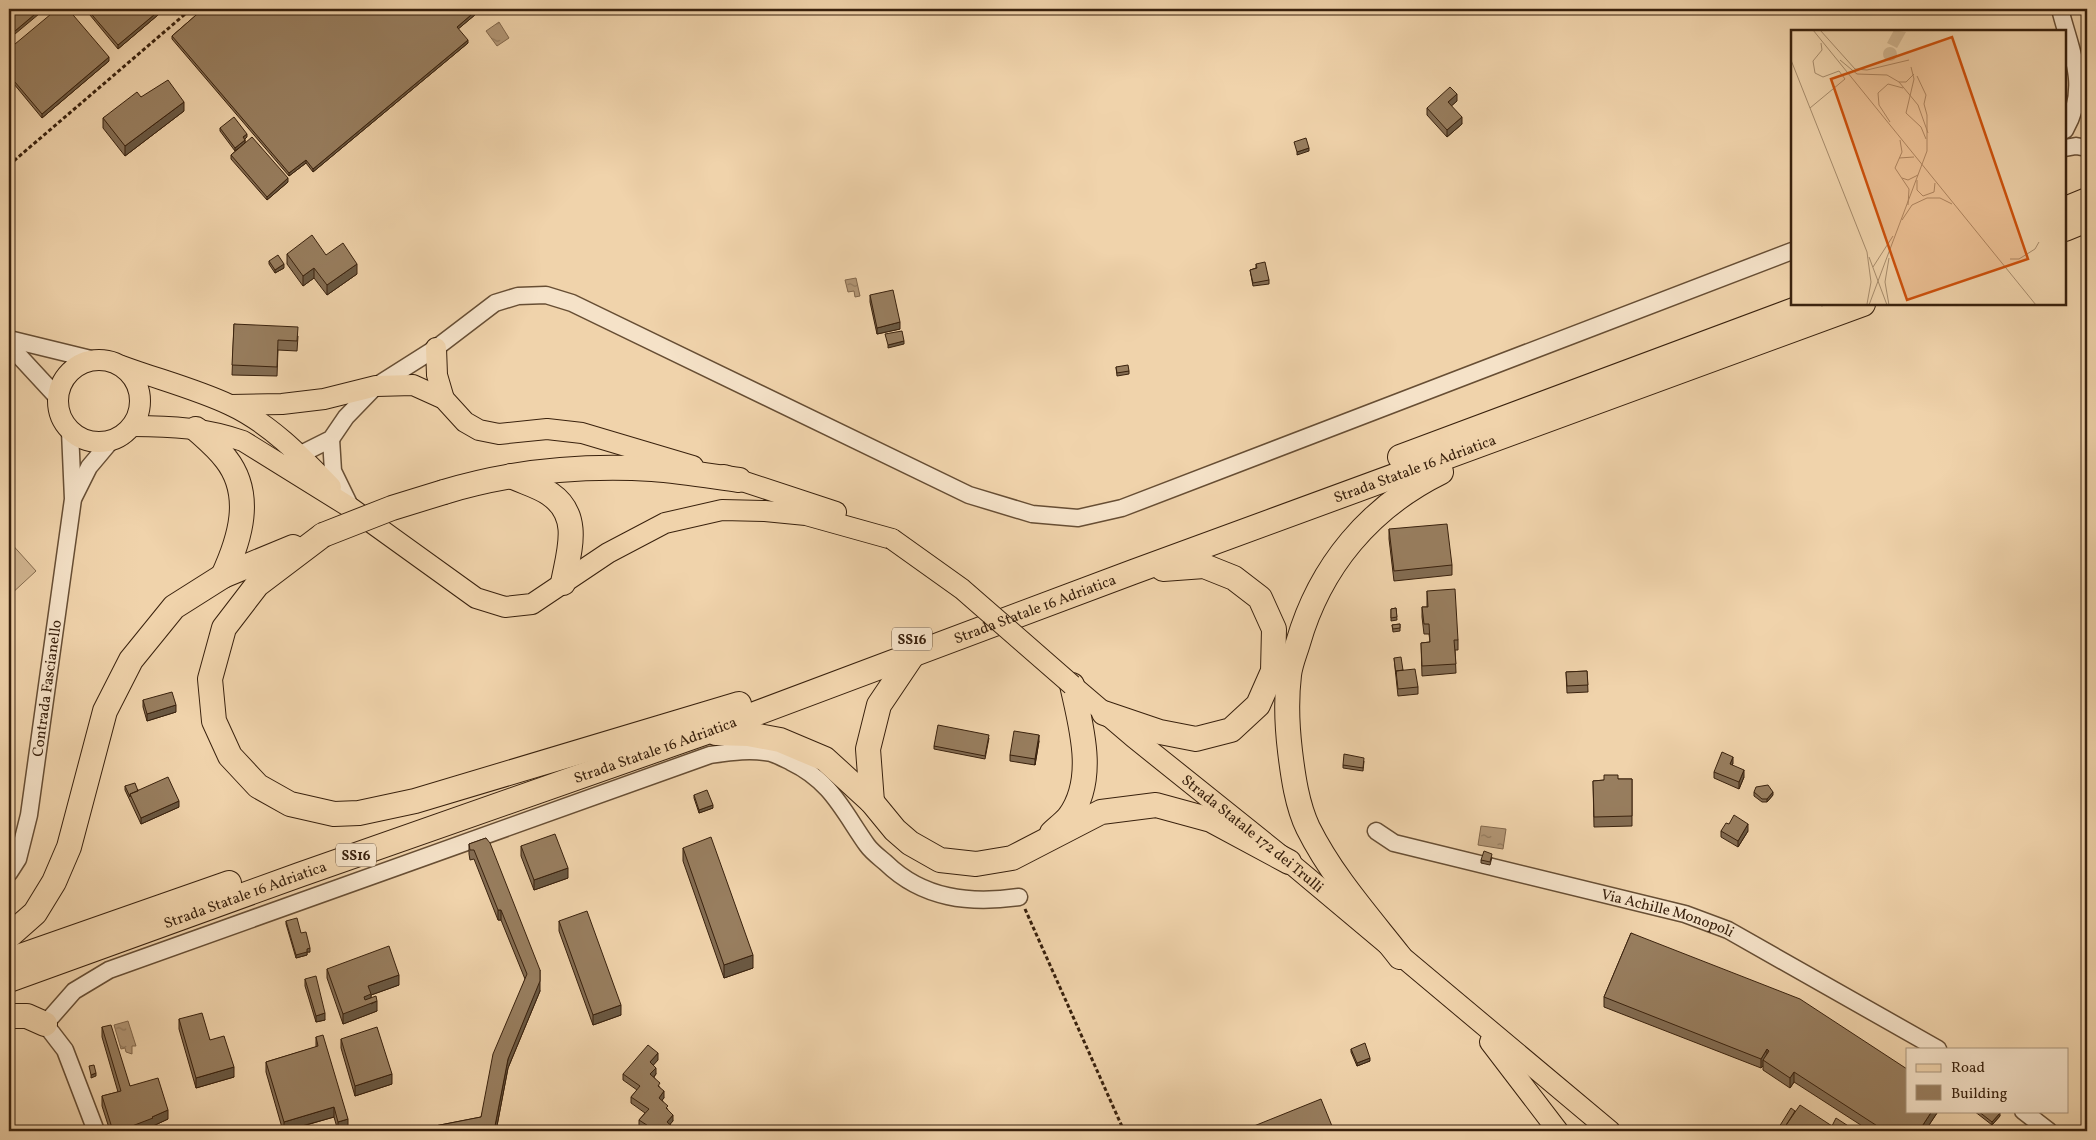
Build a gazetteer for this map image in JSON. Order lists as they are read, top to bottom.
{
  "streets": {
    "highway": ["Strada Statale 16 Adriatica", "SS16"],
    "main road": ["Strada Statale 172 dei Trulli"],
    "street": ["Contrada Fascianello", "Via Achille Monopoli"]
  },
  "legend": ["Road", "Building"]
}
